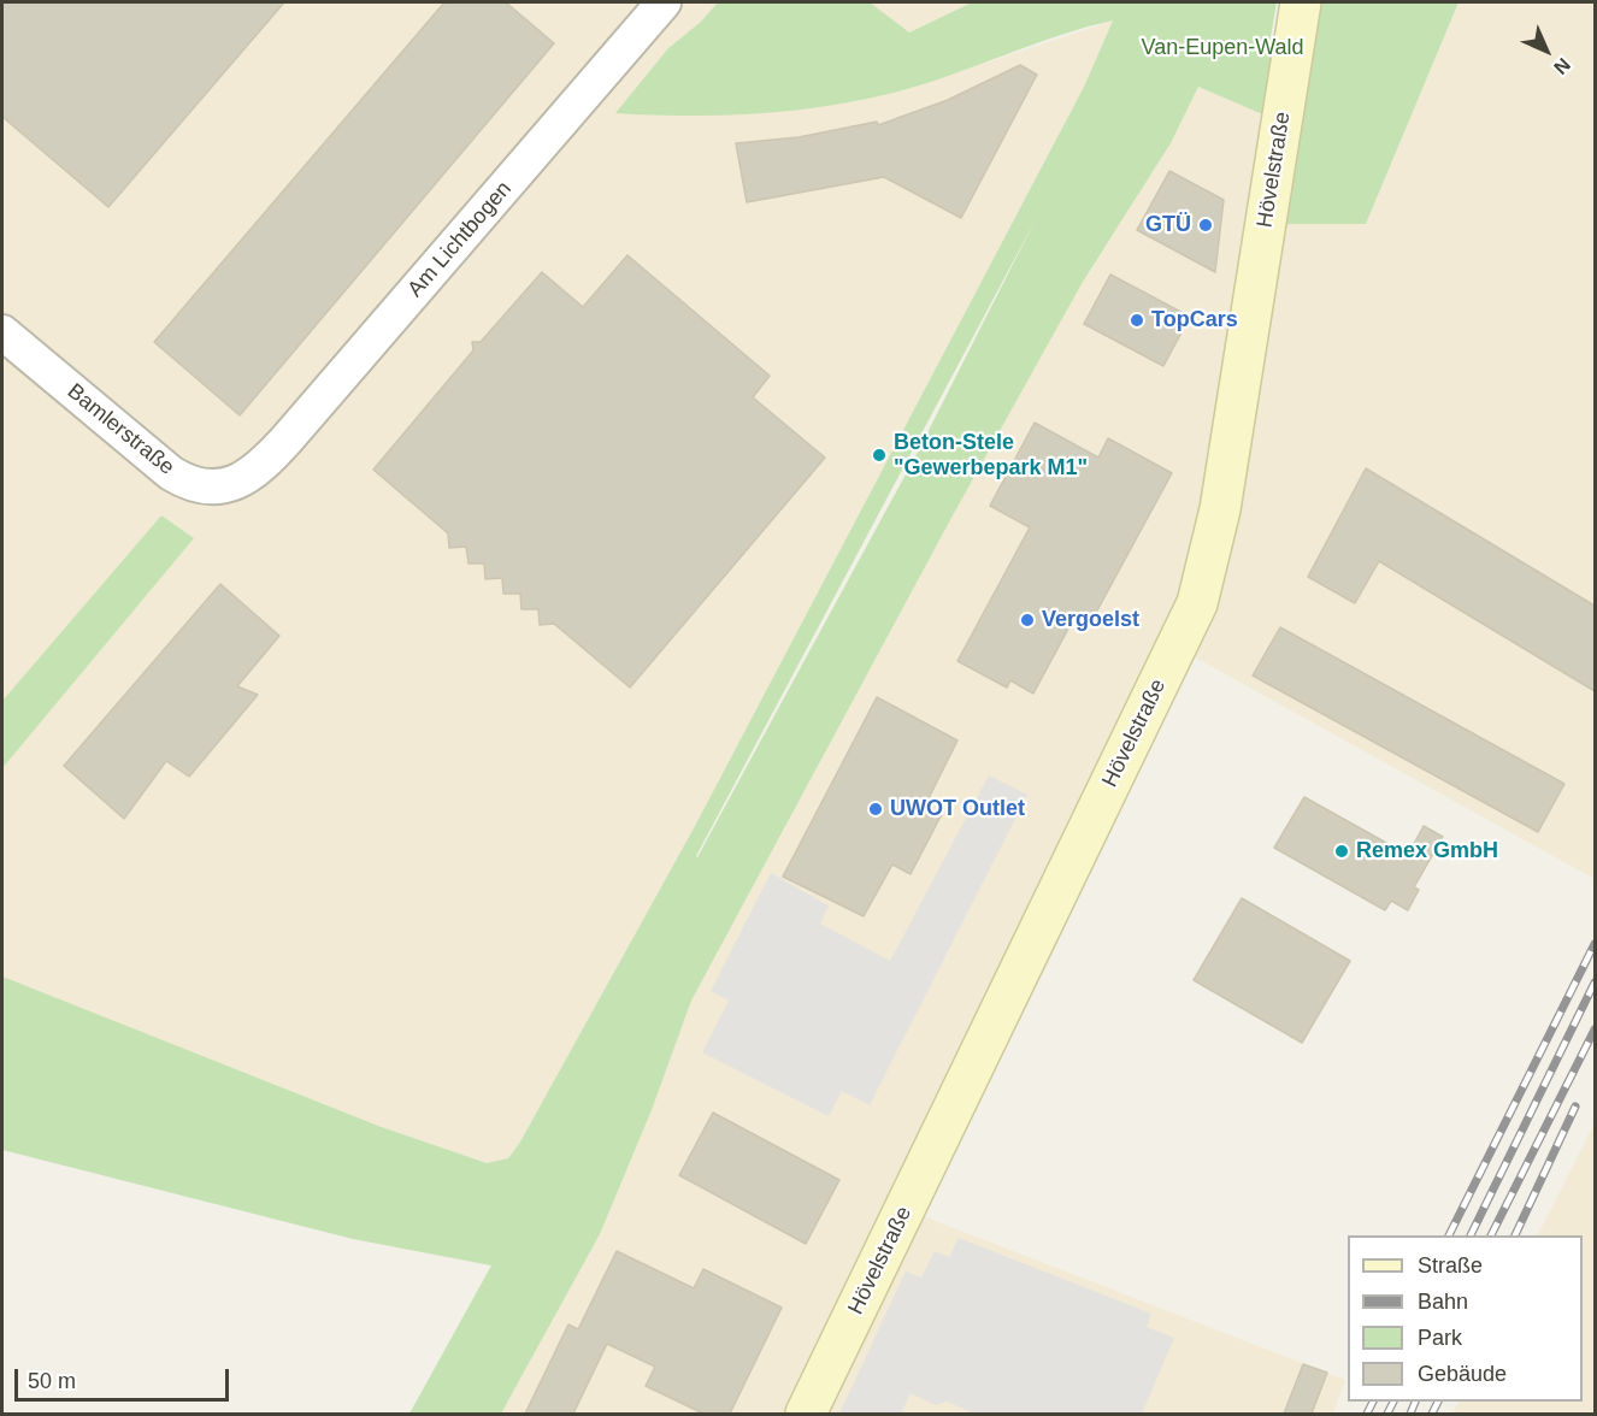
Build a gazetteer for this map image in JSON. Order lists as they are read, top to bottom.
{
  "streets": {
    "main road": ["Hövelstraße"],
    "street": ["Am Lichtbogen", "Bamlerstraße"]
  },
  "crossings": [
    ["Am Lichtbogen", "Bamlerstraße"]
  ],
  "parks": ["Van-Eupen-Wald"],
  "places": [
    "GTÜ",
    "TopCars",
    "Beton-Stele \"Gewerbepark M1\"",
    "Vergoelst",
    "UWOT Outlet",
    "Remex GmbH"
  ],
  "legend": [
    "Straße",
    "Bahn",
    "Park",
    "Gebäude"
  ],
  "scale_bar": "50 m",
  "north": "bottom right"
}
